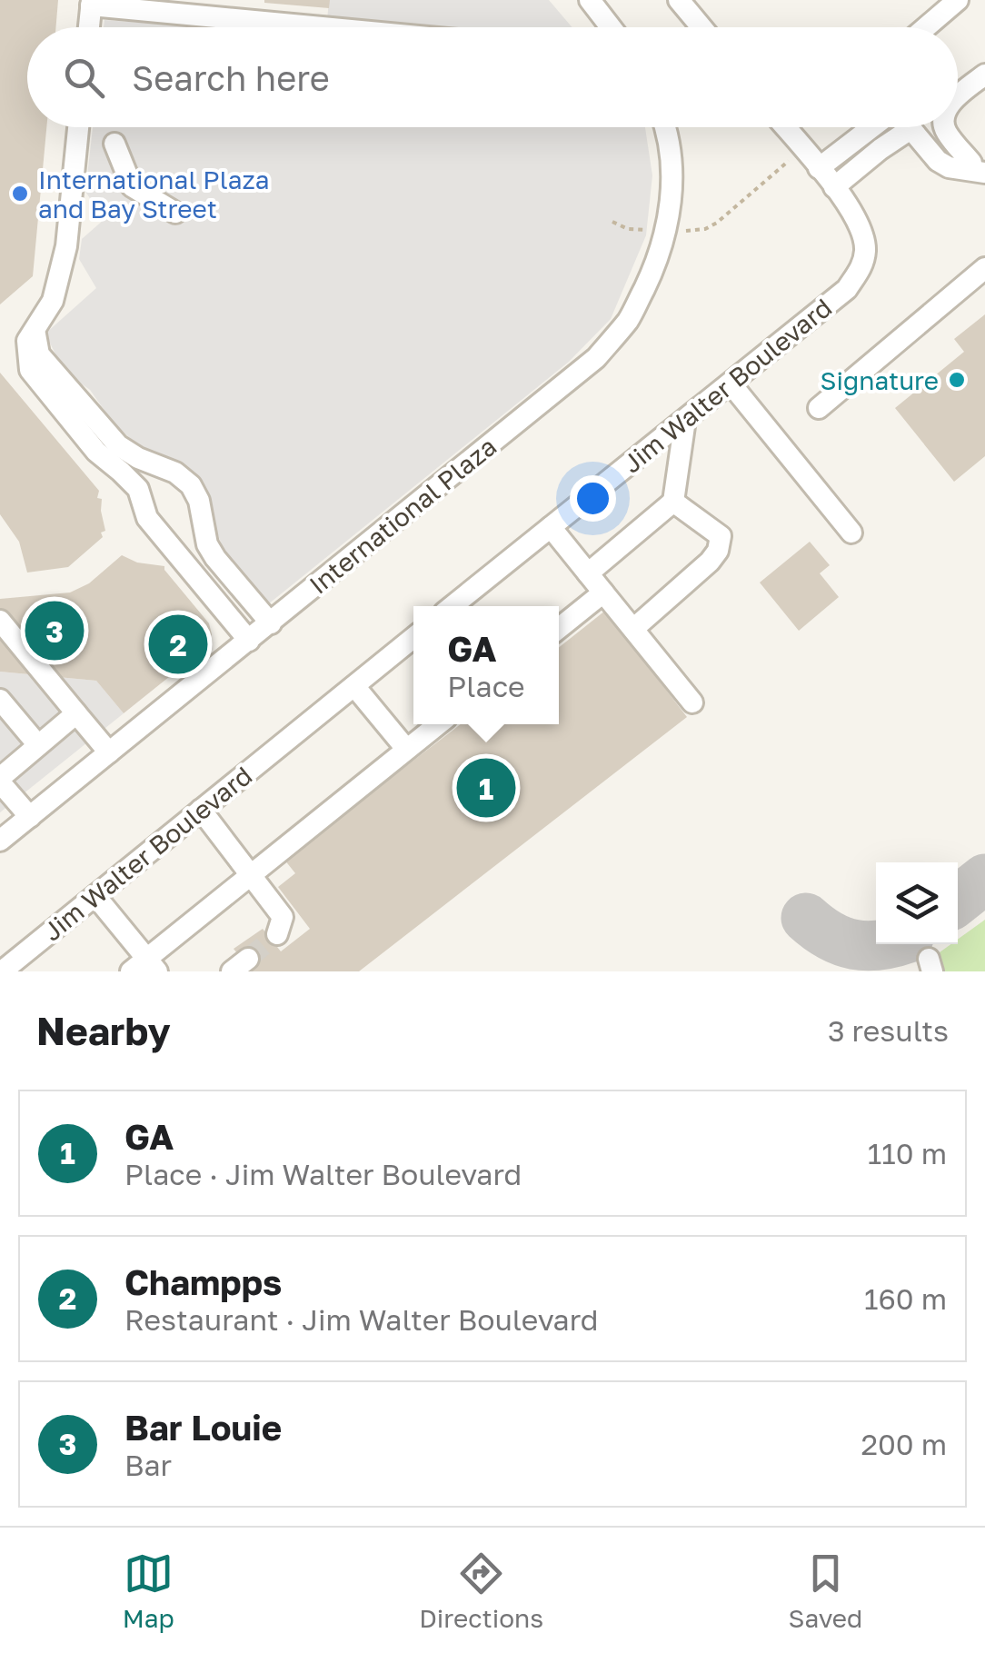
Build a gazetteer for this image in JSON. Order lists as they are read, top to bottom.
{
  "streets": {
    "street": ["Jim Walter Boulevard", "International Plaza"]
  },
  "places": ["International Plaza and Bay Street", "Signature"],
  "page": {
    "search": "Search here",
    "pins": ["3", "2", "1"],
    "popup": ["GA", "Place"],
    "heading": ["Nearby", "3 results"],
    "list": [
      {
        "mark": "1",
        "name": "GA",
        "note": "Place · Jim Walter Boulevard",
        "value": "110 m"
      },
      {
        "mark": "2",
        "name": "Champps",
        "note": "Restaurant · Jim Walter Boulevard",
        "value": "160 m"
      },
      {
        "mark": "3",
        "name": "Bar Louie",
        "note": "Bar",
        "value": "200 m"
      }
    ],
    "nav": ["Map", "Directions", "Saved"]
  }
}
